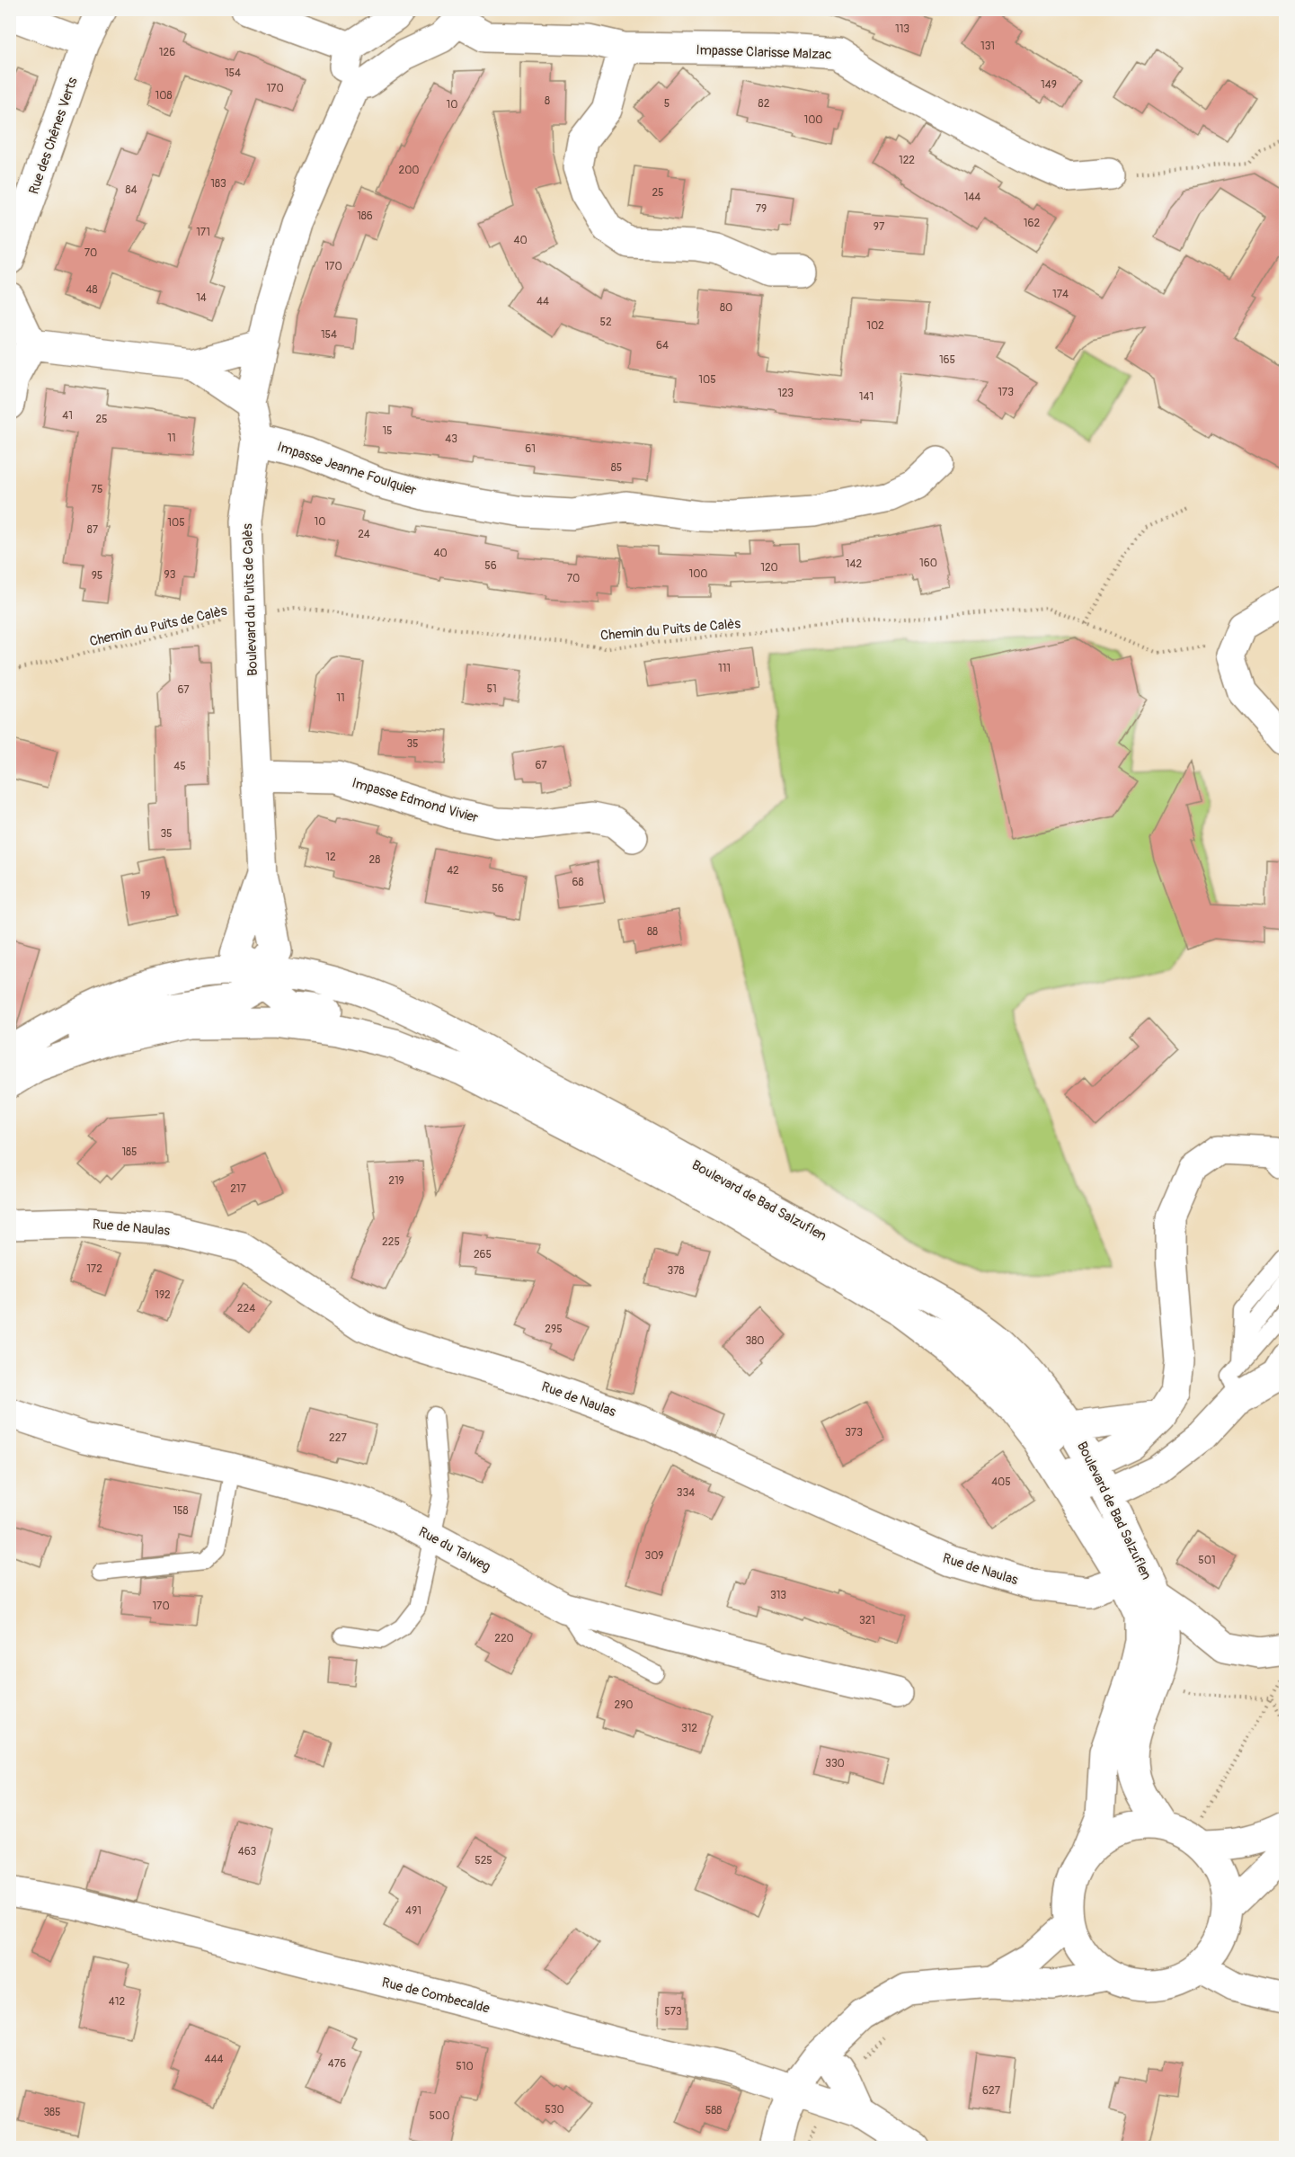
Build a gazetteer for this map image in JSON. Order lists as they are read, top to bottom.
{
  "streets": {
    "street": [
      "Impasse Clarisse Malzac",
      "Rue des Chênes Verts",
      "Impasse Jeanne Foulquier",
      "Boulevard du Puits de Calès",
      "Impasse Edmond Vivier",
      "Boulevard de Bad Salzuflen",
      "Rue de Naulas",
      "Rue du Talweg",
      "Rue de Combecalde"
    ],
    "path": ["Chemin du Puits de Calès"]
  },
  "crossings": [
    ["Impasse Jeanne Foulquier", "Boulevard du Puits de Calès"],
    ["Boulevard du Puits de Calès", "Chemin du Puits de Calès"],
    ["Boulevard du Puits de Calès", "Impasse Edmond Vivier"],
    ["Boulevard du Puits de Calès", "Boulevard de Bad Salzuflen"],
    ["Boulevard de Bad Salzuflen", "Rue de Naulas"]
  ],
  "house_numbers": [
    "113",
    "131",
    "126",
    "154",
    "149",
    "170",
    "108",
    "8",
    "5",
    "82",
    "10",
    "100",
    "122",
    "200",
    "183",
    "84",
    "25",
    "144",
    "79",
    "186",
    "162",
    "97",
    "171",
    "40",
    "70",
    "170",
    "48",
    "174",
    "14",
    "44",
    "80",
    "52",
    "102",
    "154",
    "64",
    "165",
    "105",
    "173",
    "123",
    "141",
    "41",
    "25",
    "15",
    "11",
    "43",
    "61",
    "85",
    "75",
    "10",
    "105",
    "87",
    "24",
    "40",
    "160",
    "142",
    "56",
    "120",
    "100",
    "93",
    "95",
    "70",
    "111",
    "51",
    "67",
    "11",
    "35",
    "67",
    "45",
    "35",
    "12",
    "28",
    "42",
    "68",
    "56",
    "19",
    "88",
    "185",
    "219",
    "217",
    "225",
    "265",
    "172",
    "378",
    "192",
    "224",
    "295",
    "380",
    "373",
    "227",
    "405",
    "334",
    "158",
    "309",
    "501",
    "313",
    "170",
    "321",
    "220",
    "290",
    "312",
    "330",
    "463",
    "525",
    "491",
    "412",
    "573",
    "444",
    "476",
    "510",
    "627",
    "530",
    "588",
    "385",
    "500"
  ]
}
